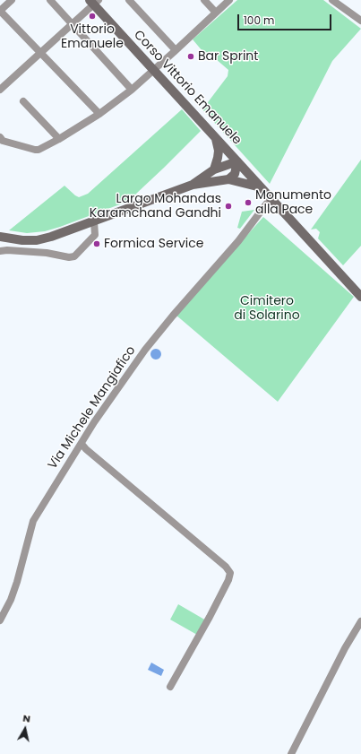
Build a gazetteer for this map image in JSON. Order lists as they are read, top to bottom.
{
  "streets": {
    "main road": ["Corso Vittorio Emanuele"],
    "street": ["Via Michele Mangiafico"]
  },
  "crossings": [
    ["Corso Vittorio Emanuele", "Via Michele Mangiafico"]
  ],
  "parks": ["Cimitero di Solarino"],
  "places": [
    "Vittorio Emanuele",
    "Bar Sprint",
    "Monumento alla Pace",
    "Largo Mohandas Karamchand Gandhi",
    "Formica Service"
  ],
  "scale_bar": "100 m",
  "north": "top"
}
